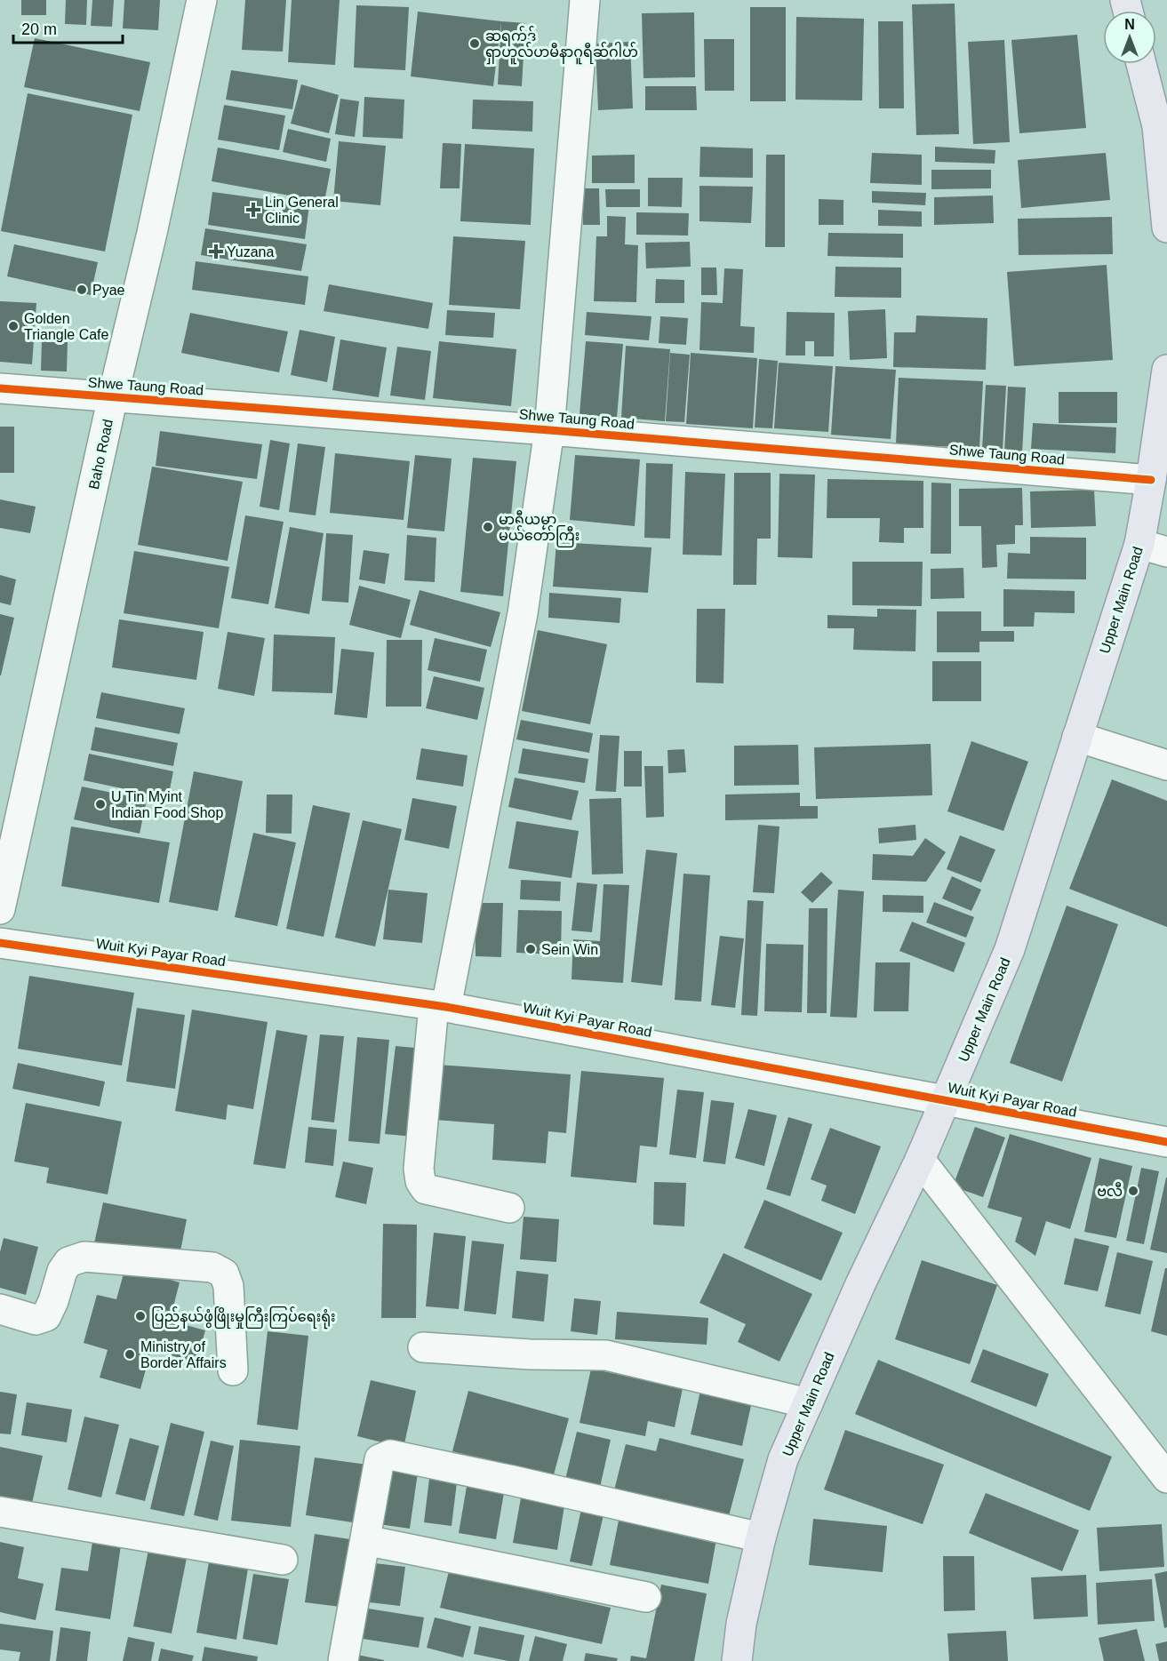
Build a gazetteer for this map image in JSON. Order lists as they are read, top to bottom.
{
  "streets": {
    "main road": ["Upper Main Road"],
    "street": ["Shwe Taung Road", "Baho Road", "Wuit Kyi Payar Road"]
  },
  "crossings": [
    ["Shwe Taung Road", "Baho Road"],
    ["Shwe Taung Road", "Upper Main Road"],
    ["Upper Main Road", "Wuit Kyi Payar Road"]
  ],
  "places": {
    "other": [
      "ဆရက်ဒ် ရှာဟူလ်ဟမီနာဂူရီဆ်ဂါဟ်",
      "Pyae",
      "Golden Triangle Cafe",
      "မာရီယမ္မာ မယ်တော်ကြီး",
      "U Tin Myint Indian Food Shop",
      "Sein Win",
      "ဗလီ",
      "ပြည်နယ်ဖွံဖြိုးမှုကြီးကြပ်ရေးရုံး",
      "Ministry of Border Affairs"
    ],
    "health": ["Lin General Clinic", "Yuzana"]
  },
  "scale_bar": "20 m",
  "north": "top"
}
